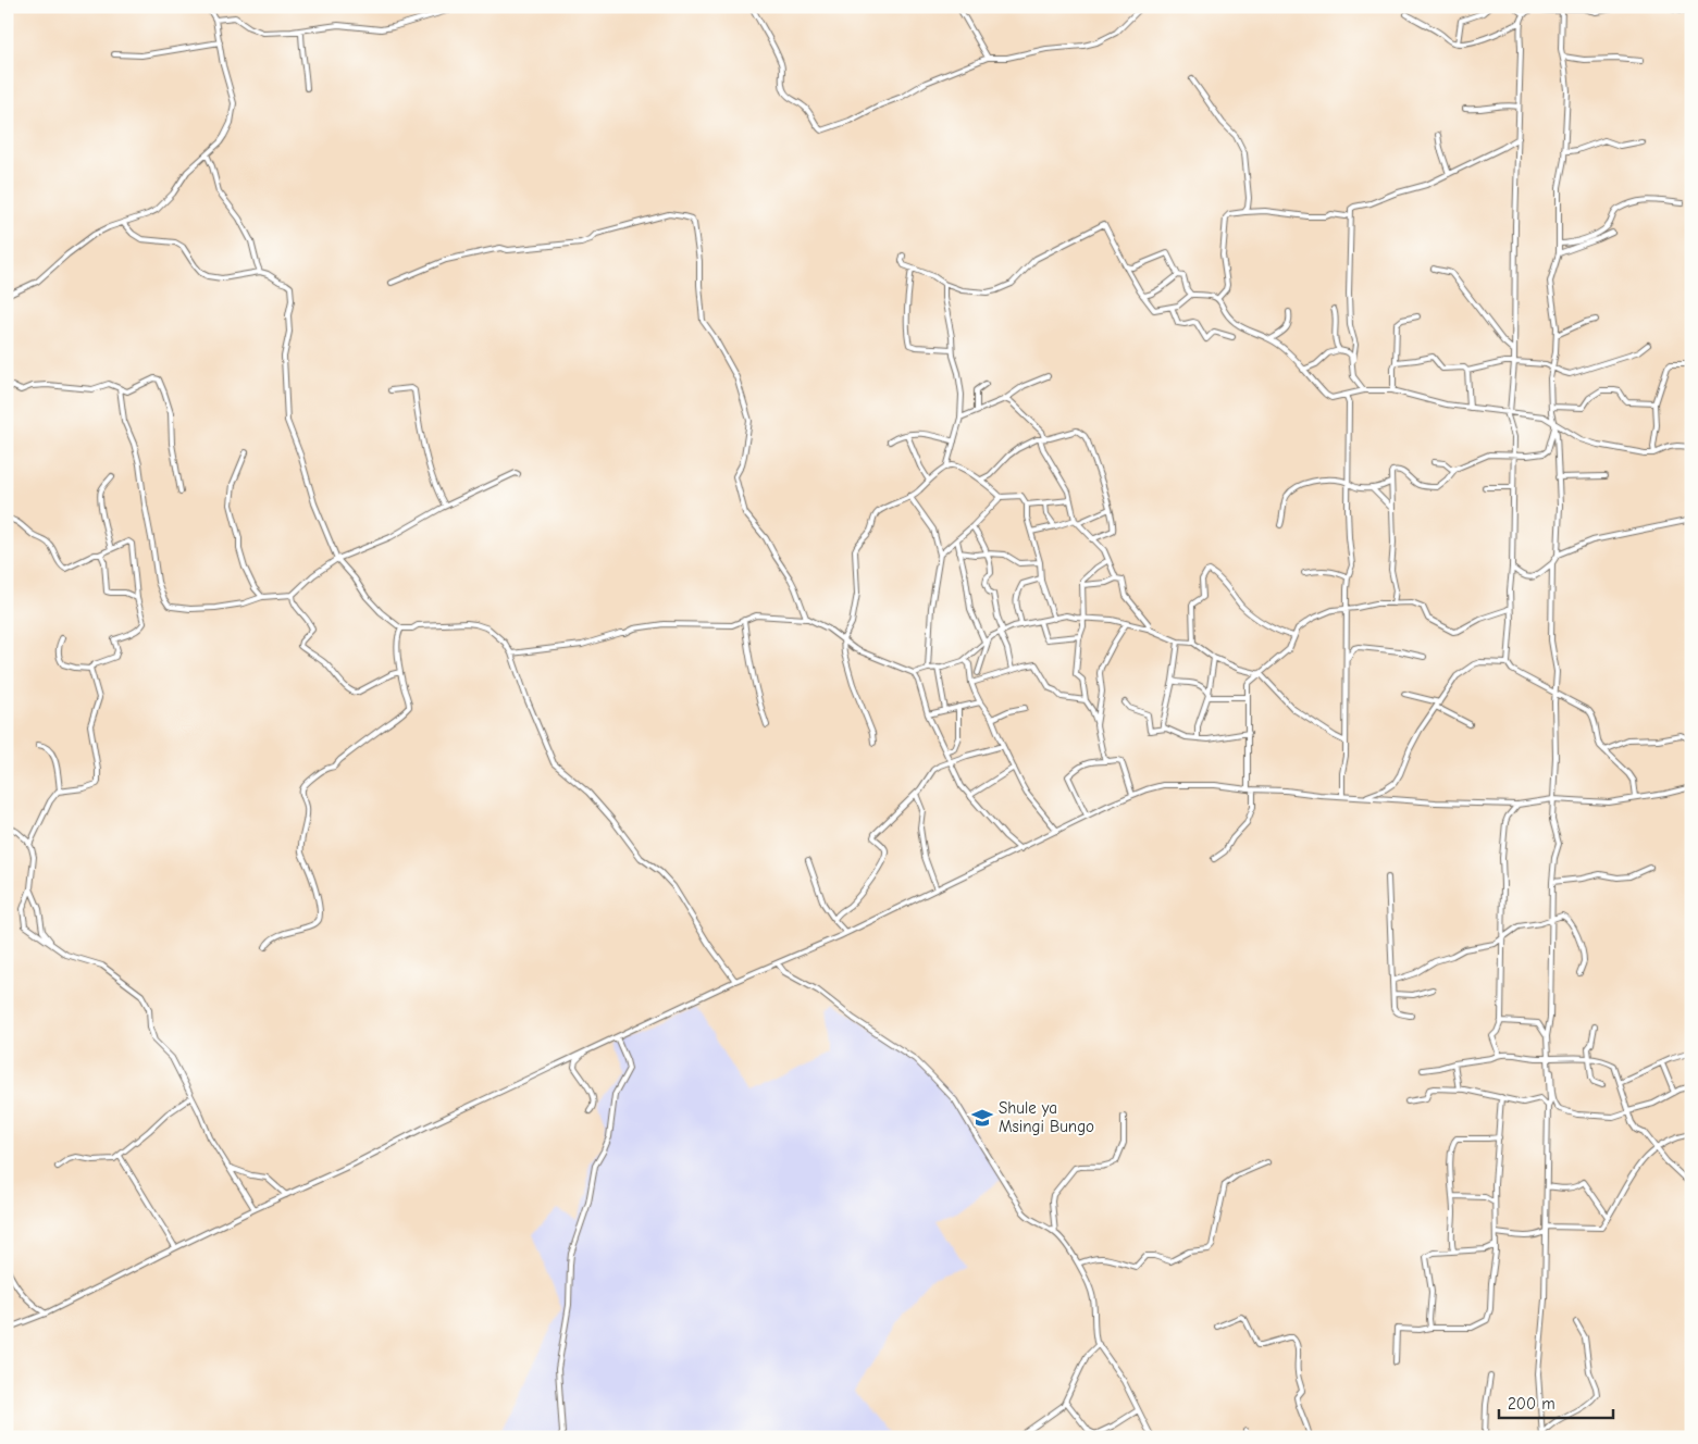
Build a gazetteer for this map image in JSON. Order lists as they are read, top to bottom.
{
  "places": {
    "school or university": ["Shule ya Msingi Bungo"]
  },
  "scale_bar": "200 m"
}
